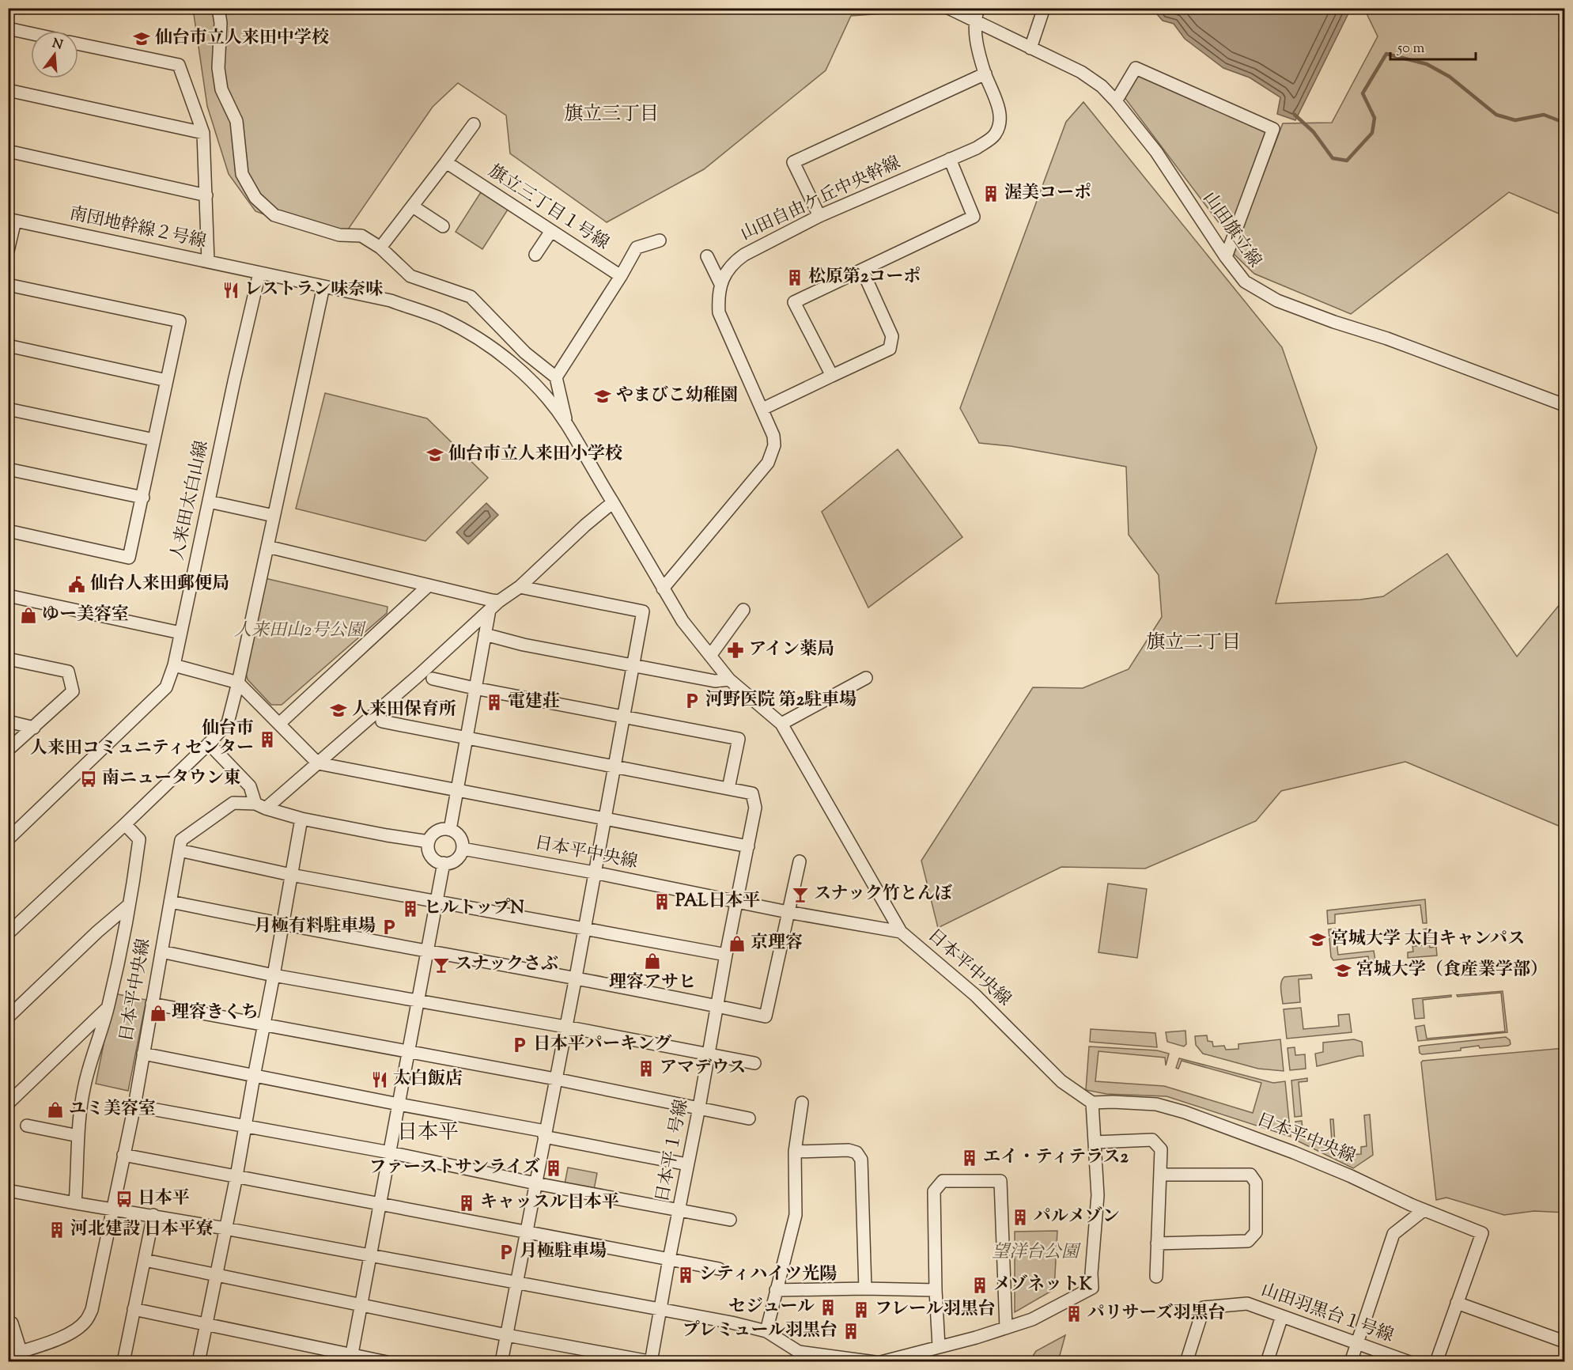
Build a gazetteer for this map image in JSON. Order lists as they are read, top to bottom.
{
  "streets": {
    "street": [
      "山田自由ケ丘中央幹線",
      "旗立三丁目１号線",
      "南団地幹線２号線",
      "山田旗立線",
      "人来田太白山線",
      "日本平中央線",
      "日本平１号線",
      "山田羽黒台１号線"
    ]
  },
  "crossings": [
    ["山田自由ケ丘中央幹線", "山田旗立線"],
    ["南団地幹線２号線", "人来田太白山線"],
    ["日本平中央線", "日本平１号線"]
  ],
  "districts": ["旗立三丁目", "旗立二丁目", "日本平"],
  "parks": ["人来田山2号公園", "望洋台公園"],
  "places": {
    "school or university": [
      "仙台市立人来田中学校",
      "やまびこ幼稚園",
      "仙台市立人来田小学校",
      "人来田保育所",
      "宮城大学 太白キャンパス",
      "宮城大学（食産業学部）"
    ],
    "building": [
      "渥美コーポ",
      "松原第2コーポ",
      "電建荘",
      "仙台市 人来田コミュニティセンター",
      "PAL日本平",
      "ヒルトップN",
      "アマデウス",
      "エイ・ティテラス2",
      "ファーストサンライズ",
      "キャッスル日本平",
      "パルメゾン",
      "河北建設 日本平寮",
      "シティハイツ光陽",
      "メゾネットK",
      "セジュール",
      "フレール羽黒台",
      "パリサーズ羽黒台",
      "プレミュール羽黒台"
    ],
    "restaurant": ["レストラン味奈味", "太白飯店"],
    "public building": ["仙台人来田郵便局"],
    "shop": [
      "ゆー美容室",
      "京理容",
      "理容アサヒ",
      "理容きくち",
      "ユミ美容室"
    ],
    "pharmacy": ["アイン薬局"],
    "parking": [
      "河野医院 第2駐車場",
      "月極有料駐車場",
      "日本平パーキング",
      "月極駐車場"
    ],
    "bus stop": ["南ニュータウン東", "日本平"],
    "bar": ["スナック竹とんぼ", "スナックさぶ"]
  },
  "scale_bar": "50 m",
  "north": "top"
}
